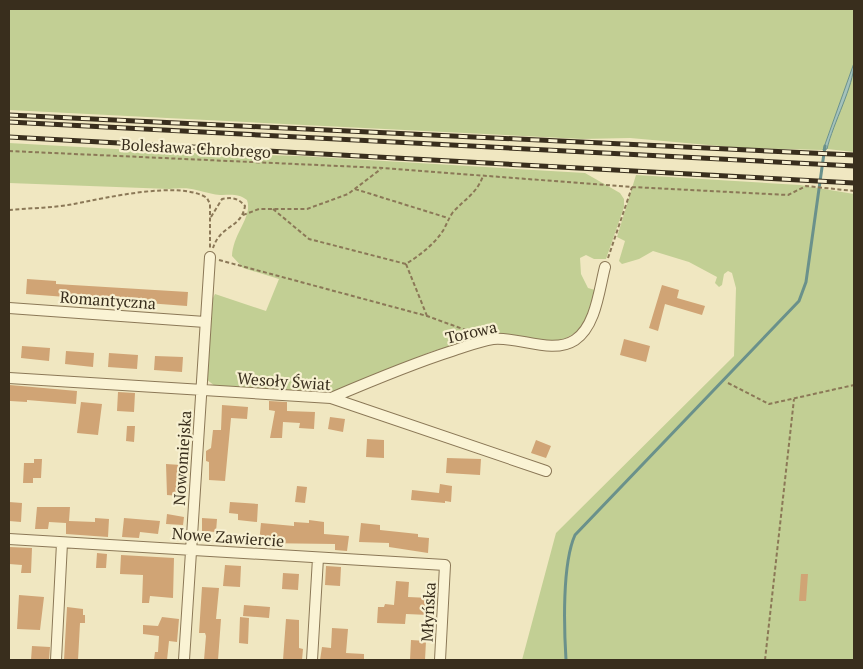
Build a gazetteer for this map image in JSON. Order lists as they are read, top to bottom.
{
  "streets": {
    "street": [
      "Romantyczna",
      "Torowa",
      "Wesoły Świat",
      "Nowomiejska",
      "Nowe Zawiercie",
      "Młyńska"
    ],
    "path": ["Bolesława Chrobrego"]
  },
  "crossings": [
    ["Romantyczna", "Nowomiejska"],
    ["Torowa", "Wesoły Świat"],
    ["Wesoły Świat", "Nowomiejska"],
    ["Nowomiejska", "Nowe Zawiercie"],
    ["Nowe Zawiercie", "Młyńska"]
  ]
}
